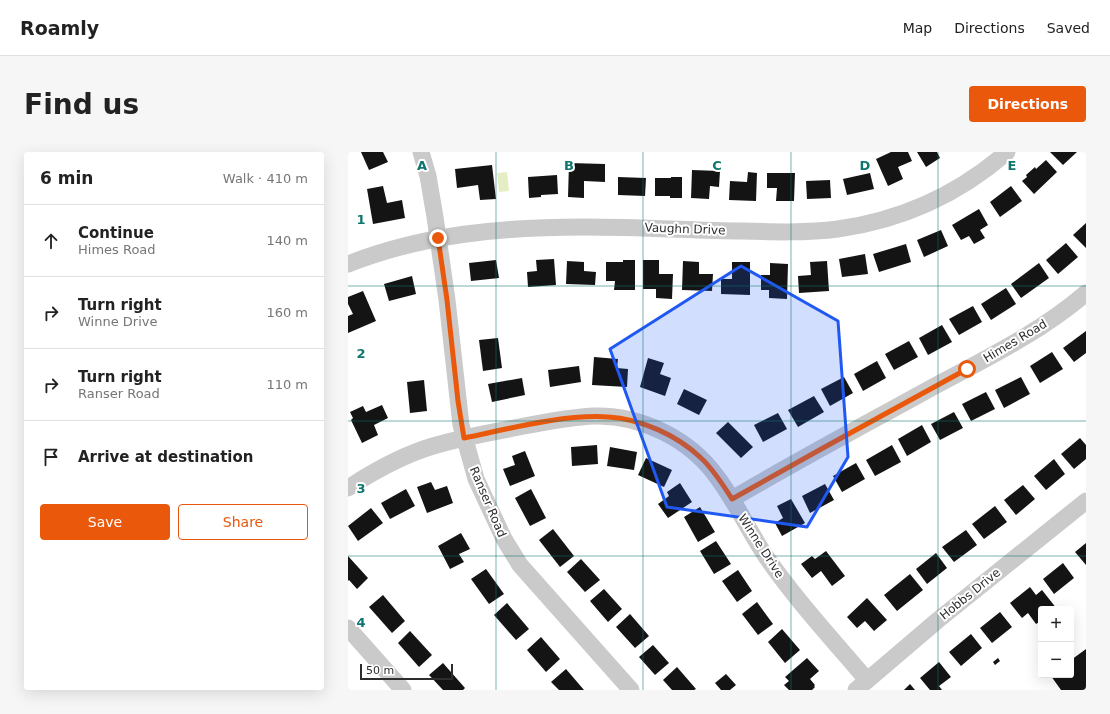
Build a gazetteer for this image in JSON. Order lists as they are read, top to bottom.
{
  "streets": {
    "street": [
      "Vaughn Drive",
      "Himes Road",
      "Ranser Road",
      "Winne Drive",
      "Hobbs Drive"
    ]
  },
  "crossings": [
    ["Vaughn Drive", "Ranser Road"],
    ["Himes Road", "Winne Drive"],
    ["Ranser Road", "Winne Drive"],
    ["Winne Drive", "Hobbs Drive"]
  ],
  "scale_bar": "50 m",
  "page": {
    "header": "Roamly",
    "nav": ["Map", "Directions", "Saved"],
    "buttons": [
      "Directions",
      ["Save", "Share"]
    ],
    "title": "Find us",
    "heading": ["6 min", "Walk · 410 m"],
    "list": [
      ["Continue", "Himes Road", "140 m"],
      ["Turn right", "Winne Drive", "160 m"],
      ["Turn right", "Ranser Road", "110 m"],
      "Arrive at destination"
    ],
    "map_buttons": ["+", "−"],
    "scale": "50 m"
  },
  "grid": {
    "columns": [
      "A",
      "B",
      "C",
      "D",
      "E"
    ],
    "rows": [
      "1",
      "2",
      "3",
      "4"
    ]
  }
}
